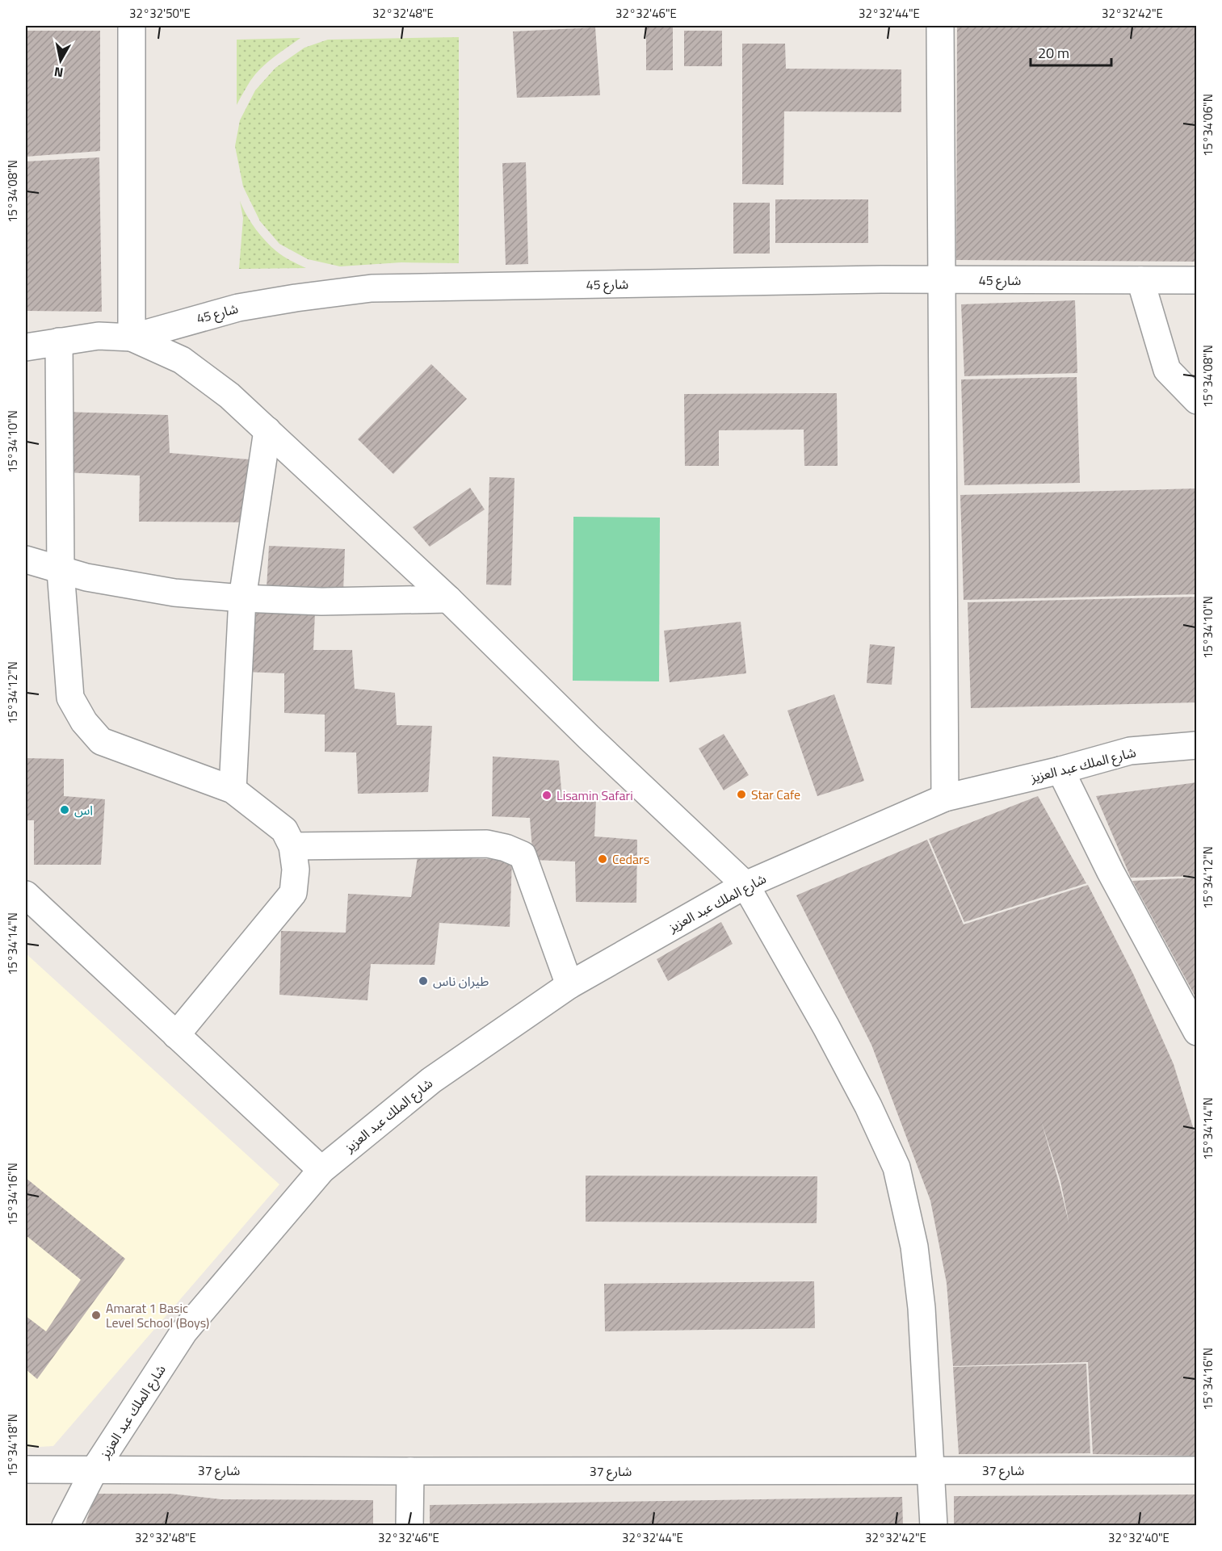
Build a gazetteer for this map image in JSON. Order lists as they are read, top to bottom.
{
  "streets": {
    "street": ["شارع 45", "شارع الملك عبد العزيز", "شارع 37"]
  },
  "crossings": [
    ["شارع الملك عبد العزيز", "شارع 37"]
  ],
  "places": [
    "Star Cafe",
    "Lisamin Safari",
    "اس",
    "Cedars",
    "طيران ناس",
    "Amarat 1 Basic Level School (Boys)"
  ],
  "scale_bar": "20 m",
  "north": "bottom",
  "coordinates": [
    "32°32'50\"E",
    "32°32'48\"E",
    "32°32'46\"E",
    "32°32'44\"E",
    "32°32'42\"E",
    "15°34'06\"N",
    "15°34'08\"N",
    "15°34'10\"N",
    "15°34'12\"N",
    "15°34'14\"N",
    "15°34'16\"N",
    "15°34'18\"N",
    "32°32'40\"E"
  ]
}
